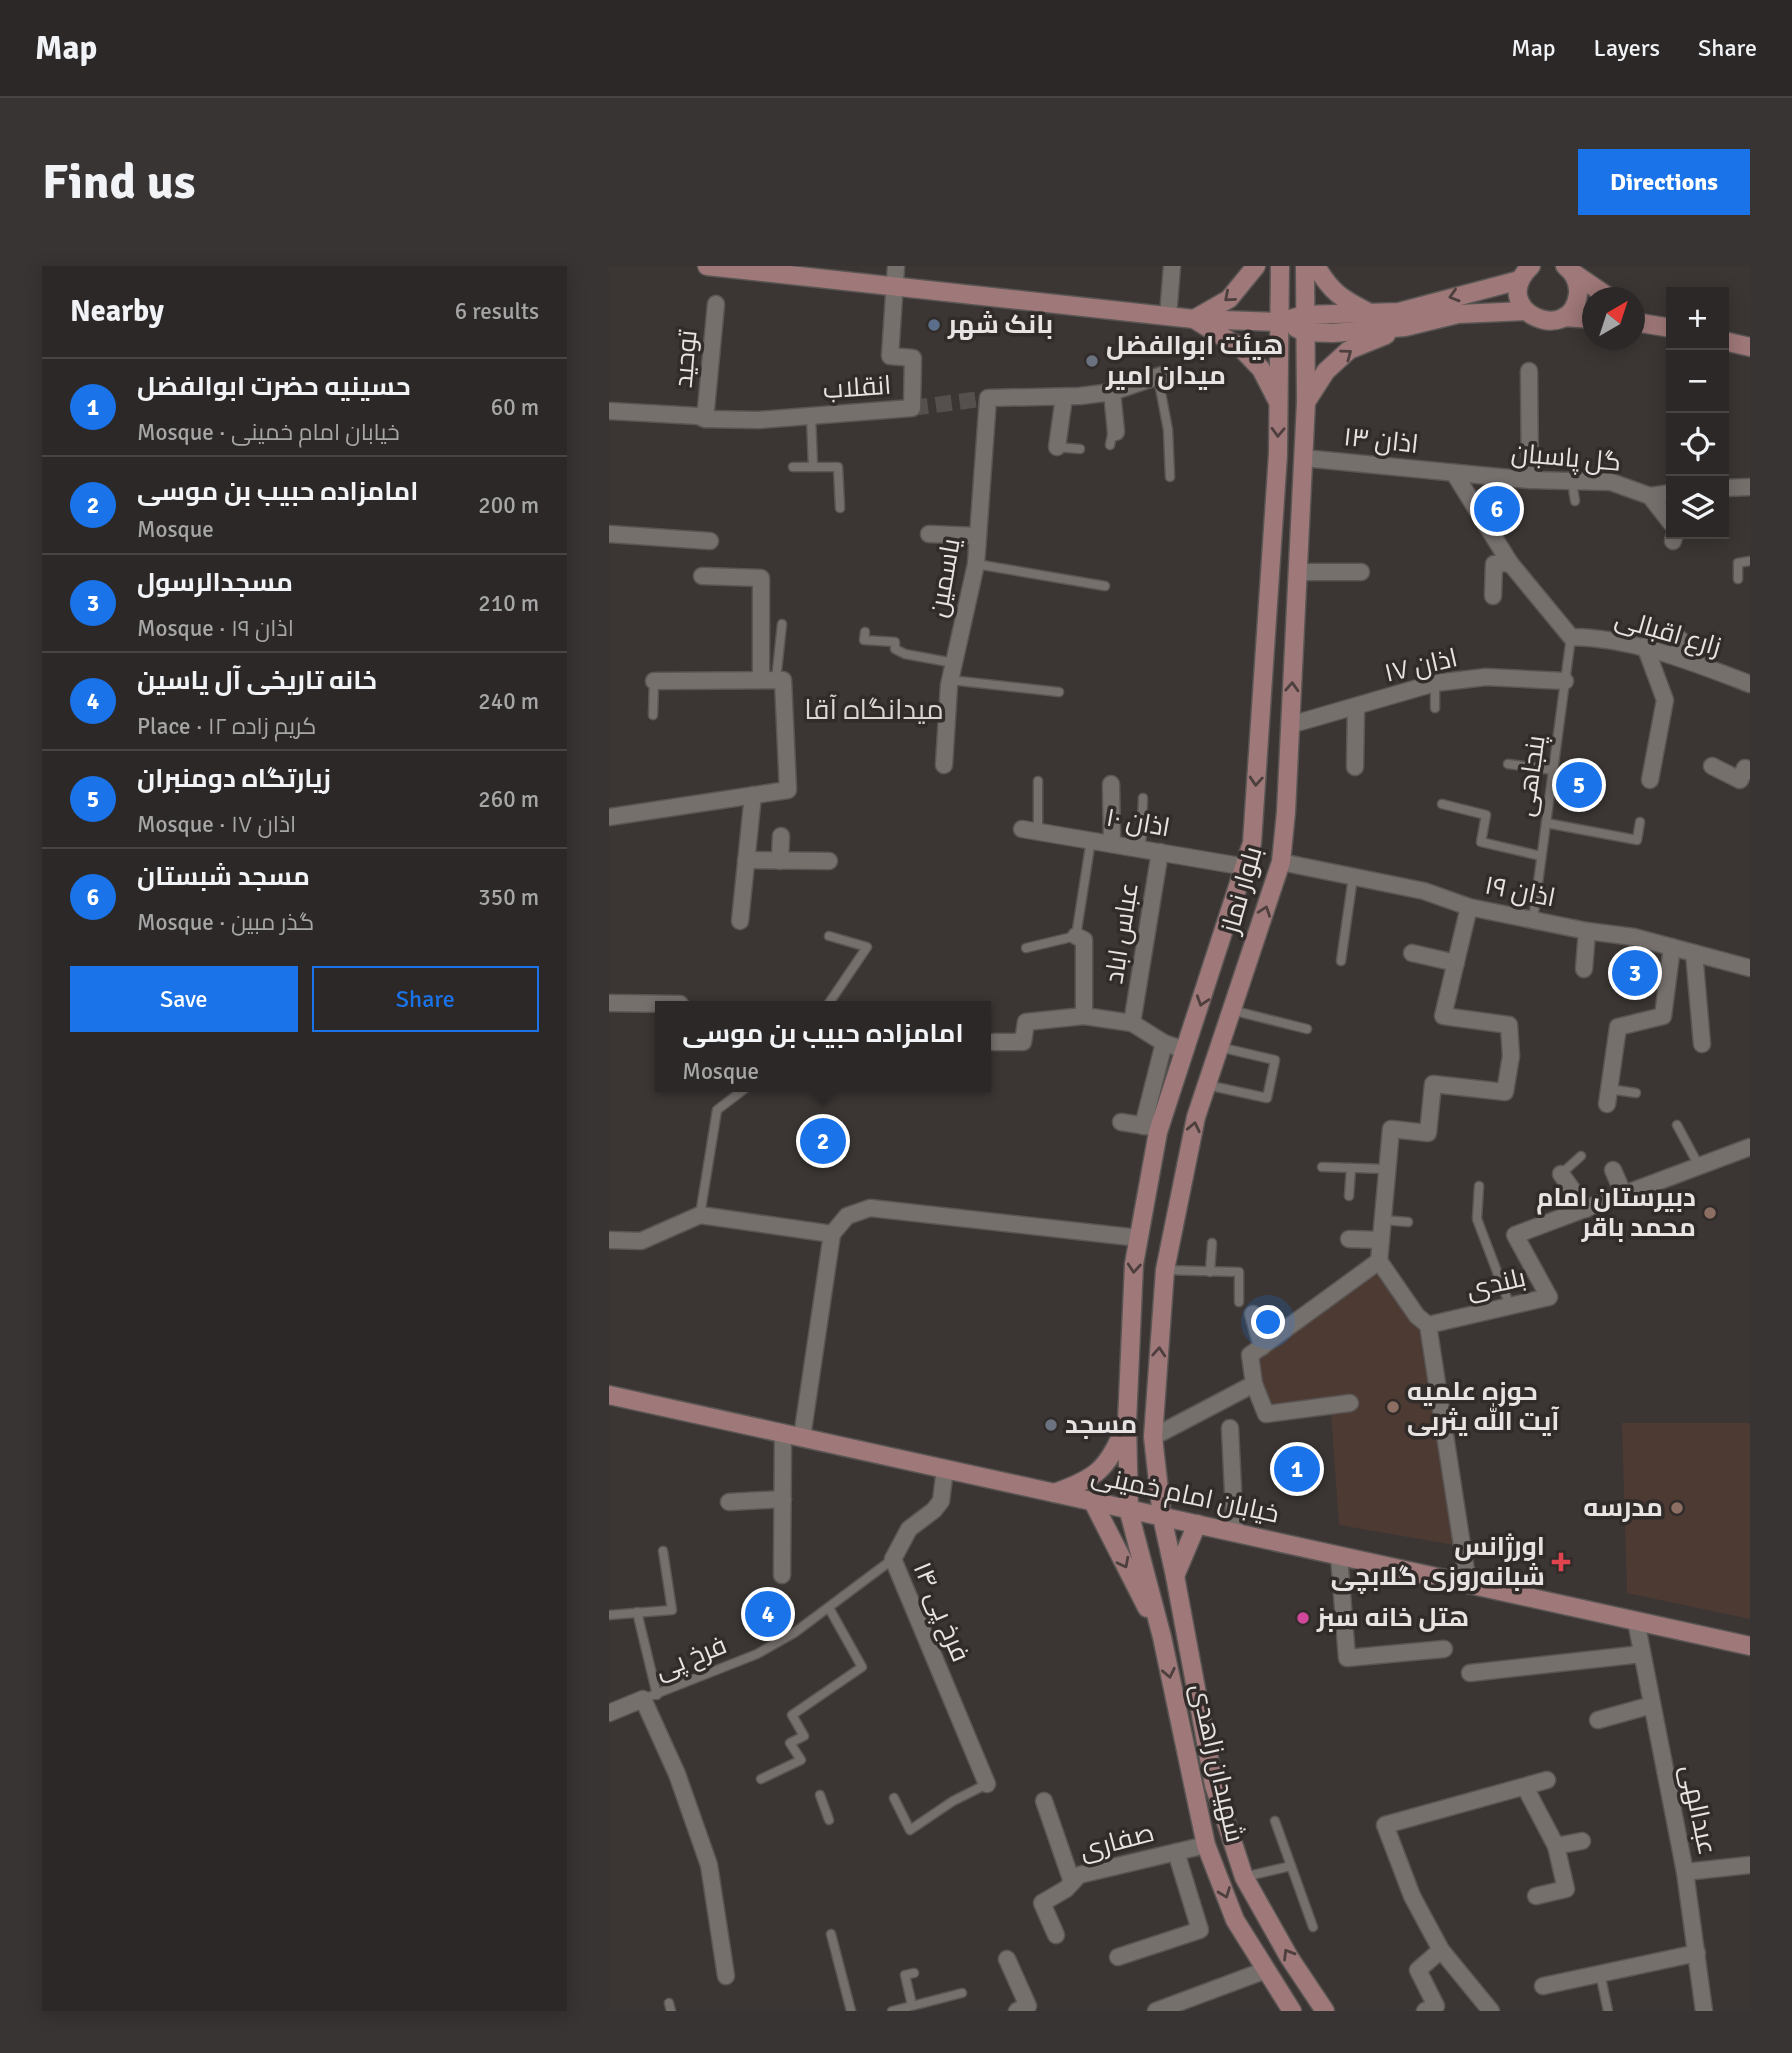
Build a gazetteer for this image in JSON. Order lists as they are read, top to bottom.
{
  "streets": {
    "main road": ["بلوار نماز", "خیابان امام خمینی", "شهیدان زاهدی"],
    "street": [
      "توحید",
      "انقلاب",
      "اذان ۱۳",
      "گل پاسبان",
      "یاسمین",
      "زارع اقبالی",
      "اذان ۱۷",
      "اذان ۱۰",
      "اذان ۱۹",
      "عباس اباد",
      "بلندی",
      "فرخ پی ۱۴",
      "عبدالهی",
      "صفاری"
    ],
    "lane": ["پنجاهی", "فرخ پی"]
  },
  "crossings": [
    ["توحید", "انقلاب"],
    ["اذان ۱۳", "گل پاسبان"],
    ["اذان ۱۳", "بلوار نماز"],
    ["زارع اقبالی", "پنجاهی"],
    ["اذان ۱۷", "پنجاهی"],
    ["اذان ۱۷", "بلوار نماز"],
    ["پنجاهی", "اذان ۱۹"],
    ["اذان ۱۰", "بلوار نماز"],
    ["اذان ۱۰", "عباس اباد"],
    ["بلوار نماز", "اذان ۱۹"],
    ["بلوار نماز", "خیابان امام خمینی"],
    ["بلوار نماز", "شهیدان زاهدی"],
    ["خیابان امام خمینی", "فرخ پی ۱۴"],
    ["خیابان امام خمینی", "شهیدان زاهدی"],
    ["خیابان امام خمینی", "عبدالهی"],
    ["فرخ پی ۱۴", "فرخ پی"],
    ["شهیدان زاهدی", "صفاری"]
  ],
  "districts": ["میدانگاه آقا"],
  "places": {
    "other": [
      "بانک شهر",
      "هیئت ابوالفضل میدان امیر",
      "دبیرستان امام محمد باقر",
      "حوزه علمیه آیت الله یثربی",
      "مسجد",
      "مدرسه",
      "هتل خانه سبز"
    ],
    "health": ["اورژانس شبانه‌روزی گلابچی"]
  },
  "north": "top right",
  "page": {
    "header": "Map",
    "nav": ["Map", "Layers", "Share"],
    "buttons": [
      "Directions",
      ["Save", "Share"]
    ],
    "title": "Find us",
    "heading": ["Nearby", "6 results"],
    "map_buttons": ["+", "−"],
    "list": [
      {
        "mark": "1",
        "name": "حسینیه حضرت ابوالفضل",
        "note": "Mosque · خیابان امام خمینی",
        "value": "60 m"
      },
      {
        "mark": "2",
        "name": "امامزاده حبیب بن موسی",
        "note": "Mosque",
        "value": "200 m"
      },
      {
        "mark": "3",
        "name": "مسجدالرسول",
        "note": "Mosque · اذان ۱۹",
        "value": "210 m"
      },
      {
        "mark": "4",
        "name": "خانه تاریخی آل یاسین",
        "note": "Place · کریم زاده ۱۲",
        "value": "240 m"
      },
      {
        "mark": "5",
        "name": "زیارتگاه دومنبران",
        "note": "Mosque · اذان ۱۷",
        "value": "260 m"
      },
      {
        "mark": "6",
        "name": "مسجد شبستان",
        "note": "Mosque · گذر مبین",
        "value": "350 m"
      }
    ],
    "pins": [
      "6",
      "5",
      "3",
      "2",
      "1",
      "4"
    ],
    "popup": ["امامزاده حبیب بن موسی", "Mosque"]
  }
}
